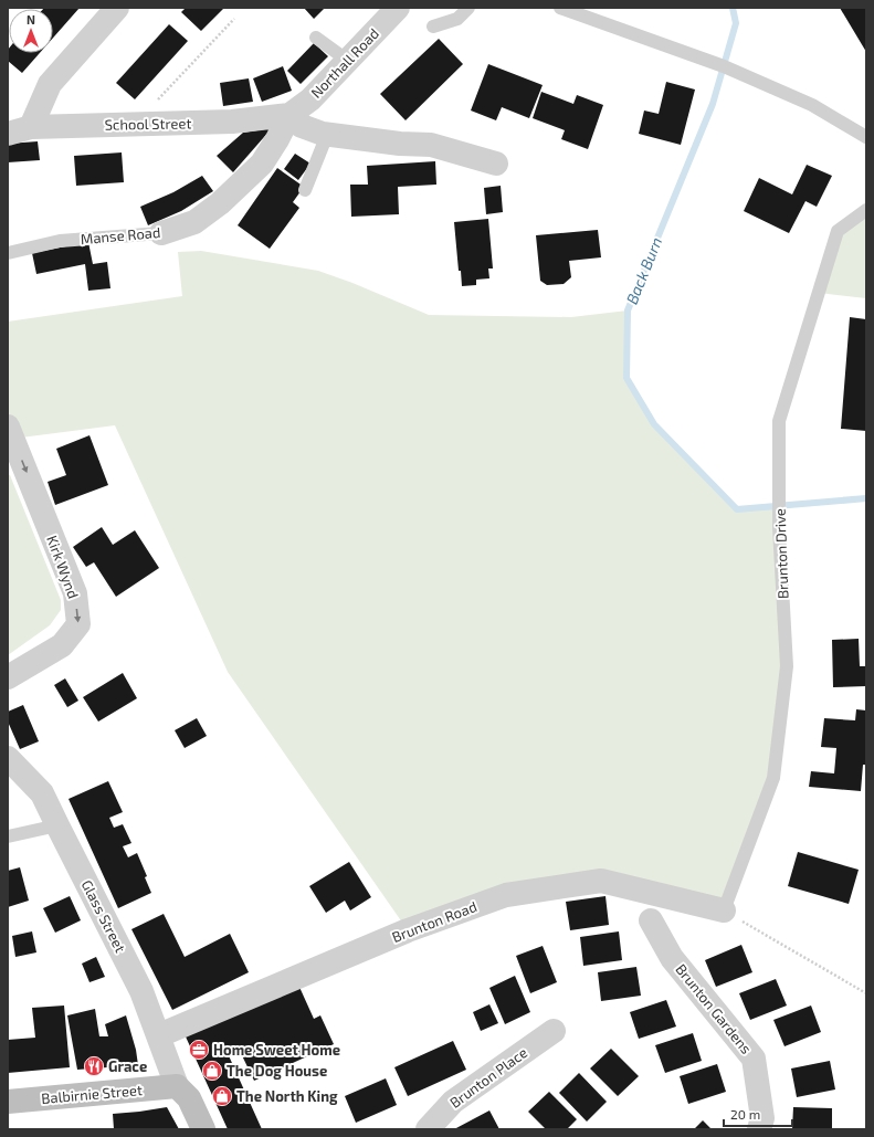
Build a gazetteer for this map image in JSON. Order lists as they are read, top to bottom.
{
  "streets": {
    "main road": ["Balbirnie Street"],
    "street": [
      "Northall Road",
      "School Street",
      "Manse Road",
      "Kirk Wynd",
      "Glass Street",
      "Brunton Road",
      "Brunton Gardens",
      "Brunton Place"
    ],
    "lane": ["Brunton Drive"]
  },
  "crossings": [
    ["Northall Road", "School Street"],
    ["Northall Road", "Manse Road"],
    ["School Street", "Manse Road"],
    ["Brunton Drive", "Brunton Road"],
    ["Glass Street", "Brunton Road"],
    ["Glass Street", "Balbirnie Street"]
  ],
  "one_way": ["Kirk Wynd"],
  "water": ["Back Burn"],
  "places": {
    "office": ["Home Sweet Home"],
    "restaurant": ["Grace"],
    "shop": ["The Dog House", "The North King"]
  },
  "scale_bar": "20 m",
  "north": "top"
}
